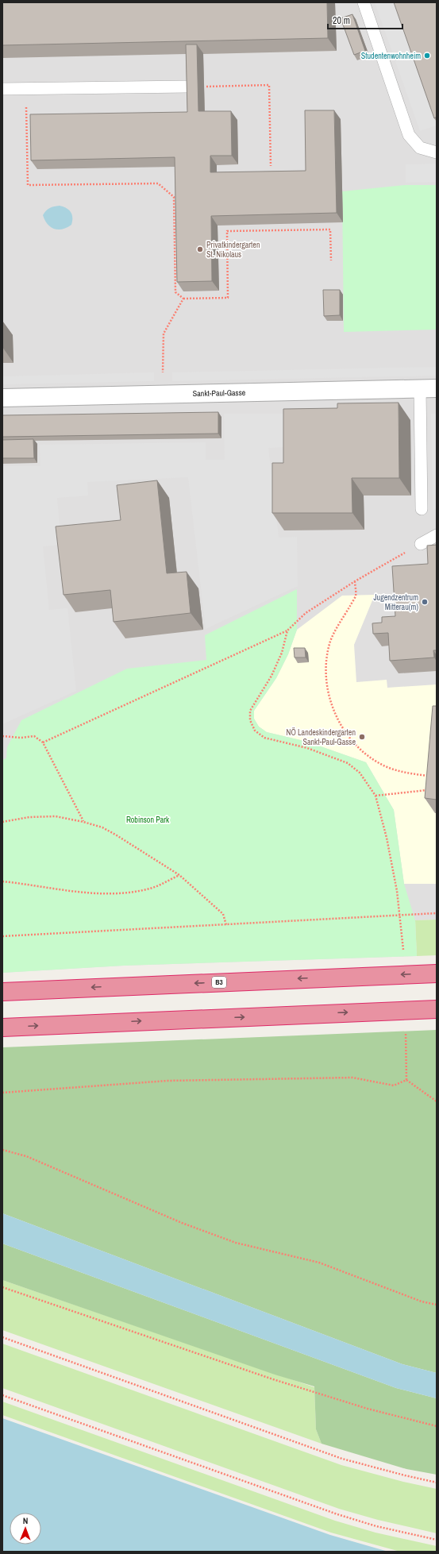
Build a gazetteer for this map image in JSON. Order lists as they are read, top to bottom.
{
  "streets": {
    "highway": ["B3"],
    "street": ["Sankt-Paul-Gasse"]
  },
  "parks": ["Robinson Park"],
  "places": [
    "Studentenwohnheim",
    "Privatkindergarten St. Nikolaus",
    "Jugendzentrum Mitterau(m)",
    "NÖ Landeskindergarten Sankt-Paul-Gasse"
  ],
  "scale_bar": "20 m",
  "north": "top"
}
